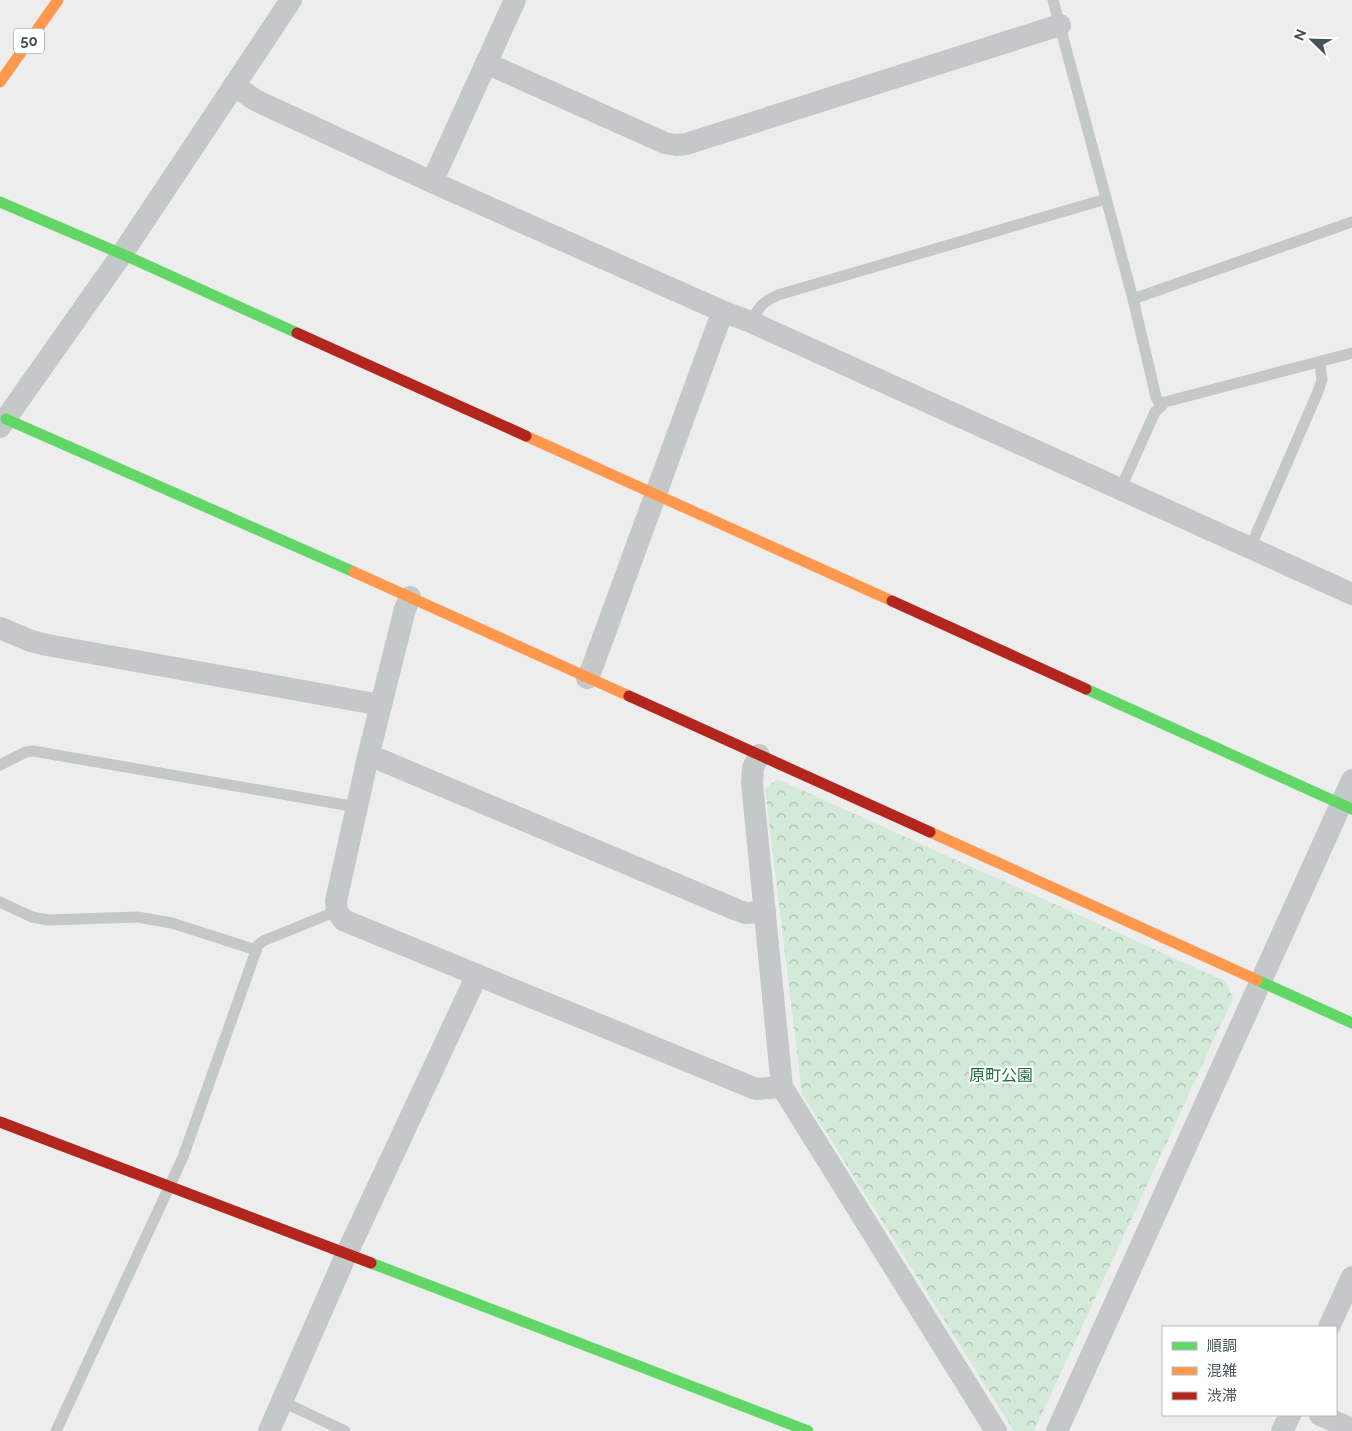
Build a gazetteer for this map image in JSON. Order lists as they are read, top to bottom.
{
  "streets": {
    "main road": ["50"]
  },
  "parks": ["原町公園"],
  "legend": ["順調", "混雑", "渋滞"],
  "north": "top left"
}
